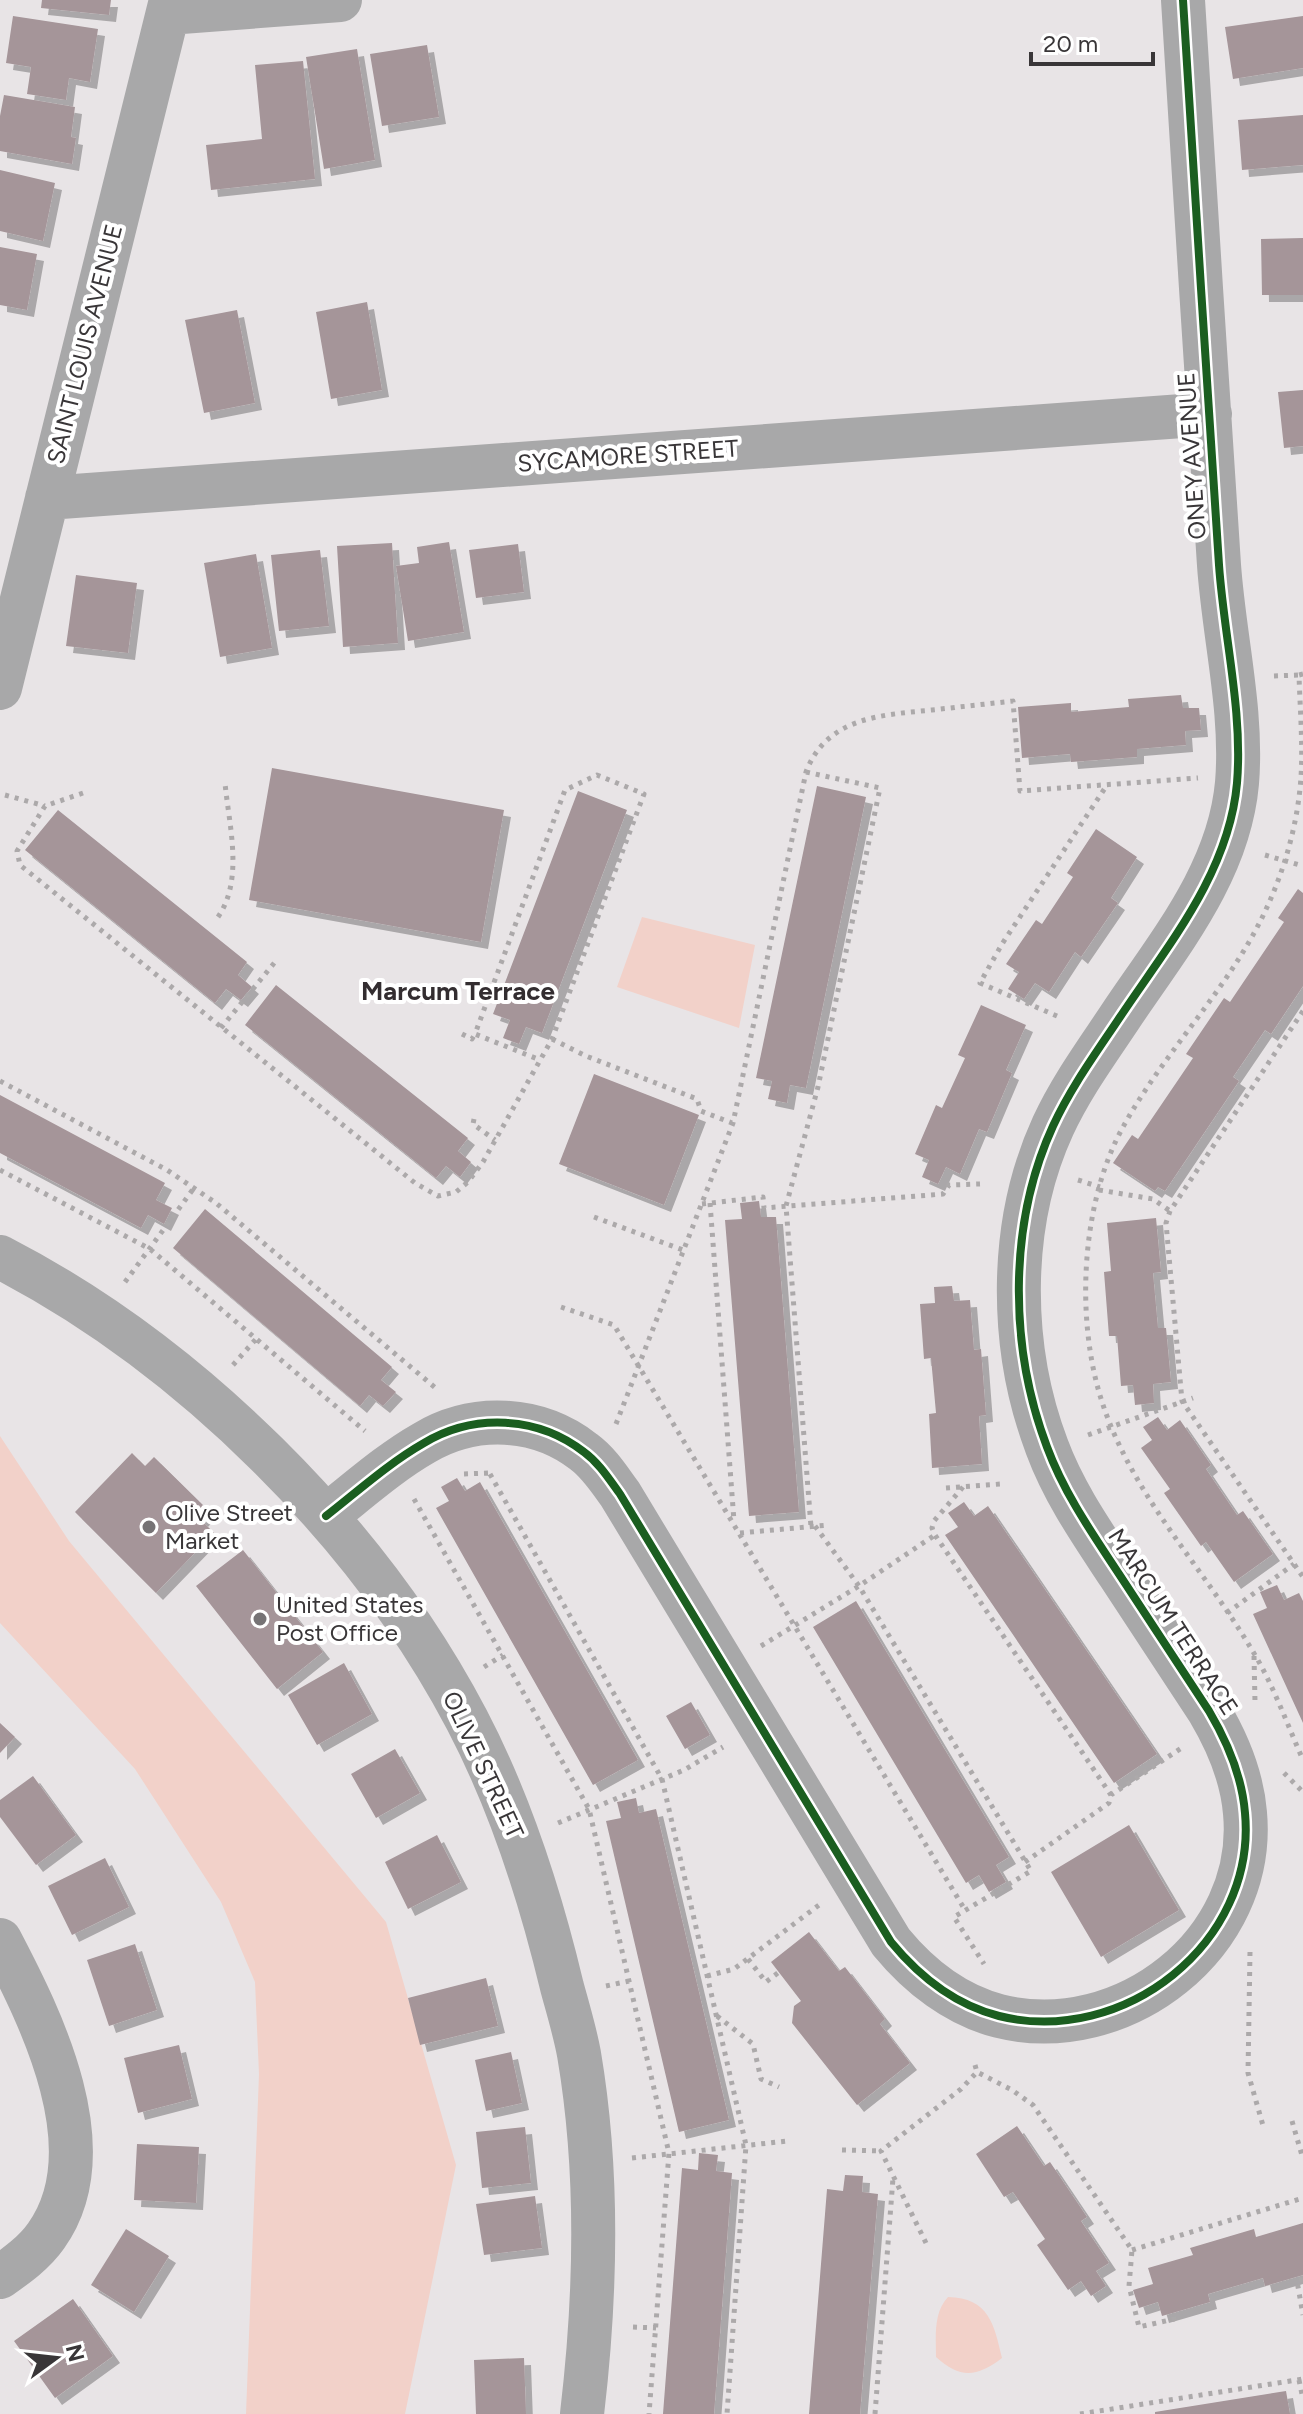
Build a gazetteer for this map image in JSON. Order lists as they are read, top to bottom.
{
  "streets": {
    "street": [
      "SAINT LOUIS AVENUE",
      "SYCAMORE STREET",
      "ONEY AVENUE",
      "MARCUM TERRACE",
      "OLIVE STREET"
    ]
  },
  "crossings": [
    ["SAINT LOUIS AVENUE", "SYCAMORE STREET"],
    ["SYCAMORE STREET", "ONEY AVENUE"],
    ["ONEY AVENUE", "MARCUM TERRACE"],
    ["MARCUM TERRACE", "OLIVE STREET"]
  ],
  "districts": ["Marcum Terrace"],
  "places": ["Olive Street Market", "United States Post Office"],
  "scale_bar": "20 m",
  "north": "right"
}
